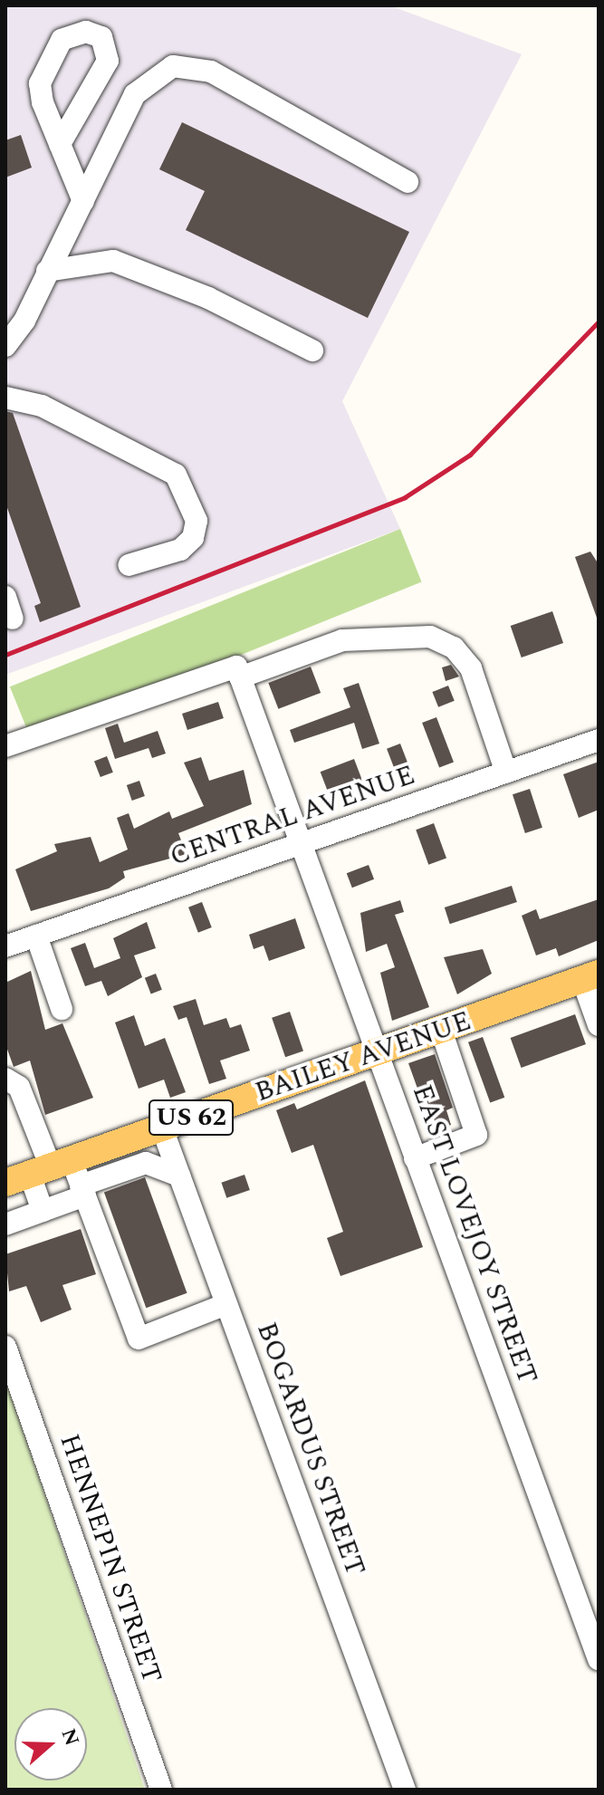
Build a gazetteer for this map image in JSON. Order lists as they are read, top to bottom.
{
  "streets": {
    "main road": ["BAILEY AVENUE", "US 62"],
    "street": [
      "CENTRAL AVENUE",
      "EAST LOVEJOY STREET",
      "BOGARDUS STREET",
      "HENNEPIN STREET"
    ]
  },
  "crossings": [
    ["CENTRAL AVENUE", "EAST LOVEJOY STREET"],
    ["BAILEY AVENUE", "EAST LOVEJOY STREET"],
    ["BAILEY AVENUE", "BOGARDUS STREET"]
  ],
  "north": "right"
}
